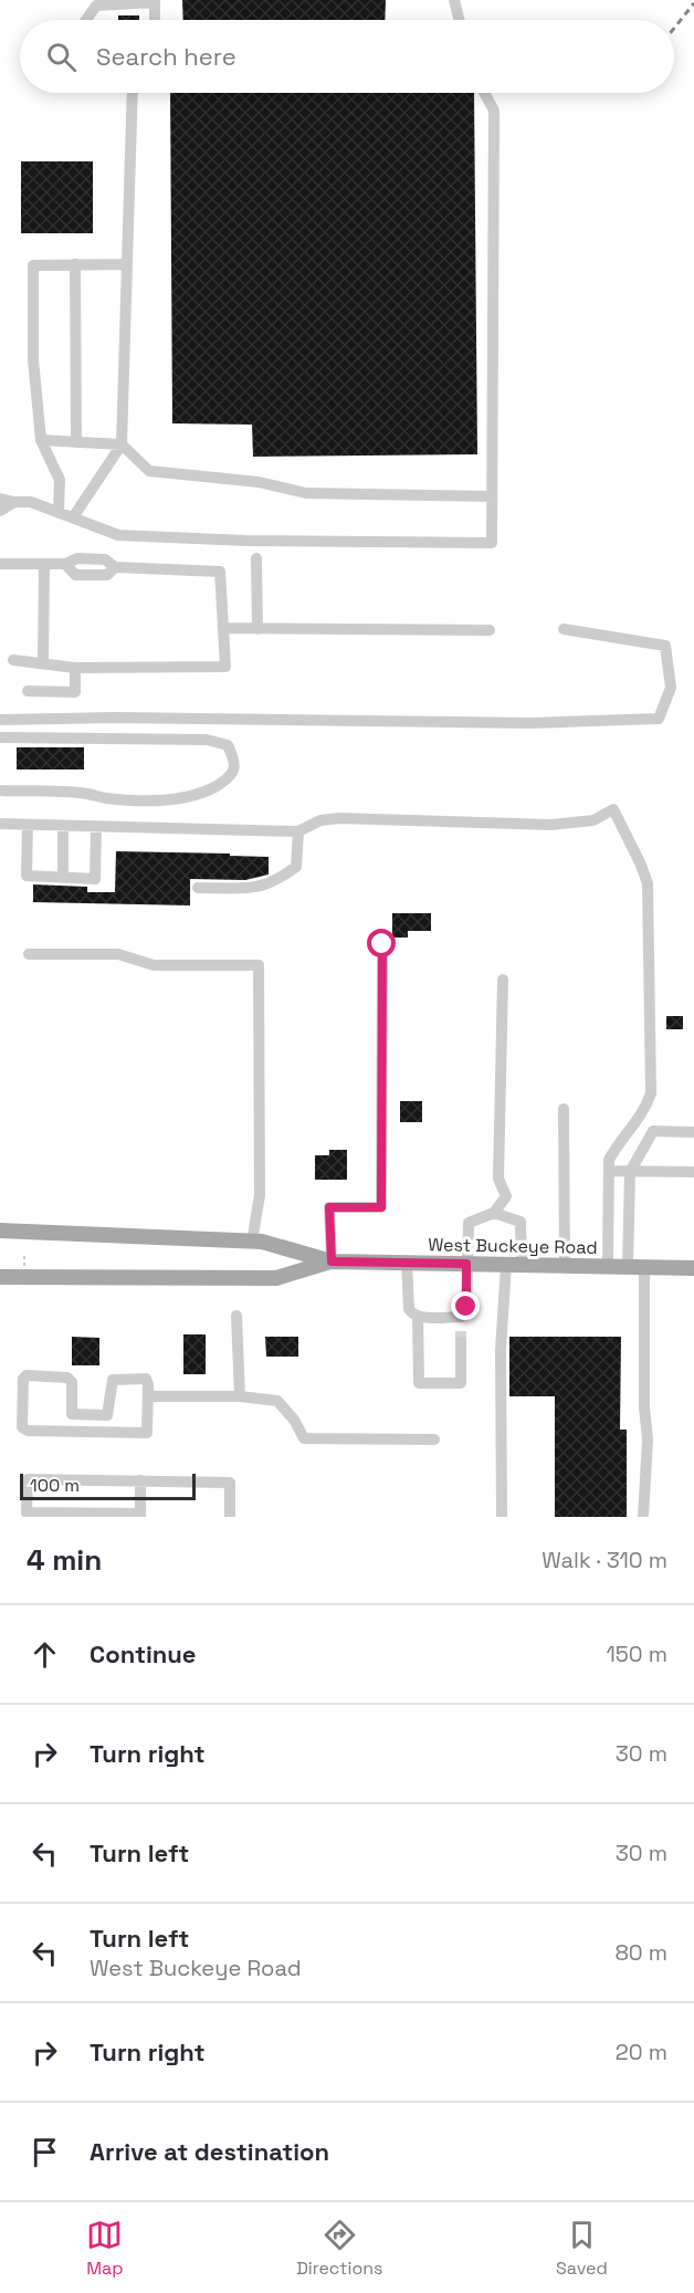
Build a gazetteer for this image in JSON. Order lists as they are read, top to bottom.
{
  "streets": {
    "main road": ["West Buckeye Road"]
  },
  "scale_bar": "100 m",
  "page": {
    "search": "Search here",
    "scale": "100 m",
    "heading": ["4 min", "Walk · 310 m"],
    "list": [
      ["Continue", "150 m"],
      ["Turn right", "30 m"],
      ["Turn left", "30 m"],
      ["Turn left", "West Buckeye Road", "80 m"],
      ["Turn right", "20 m"],
      "Arrive at destination"
    ],
    "nav": ["Map", "Directions", "Saved"]
  }
}
